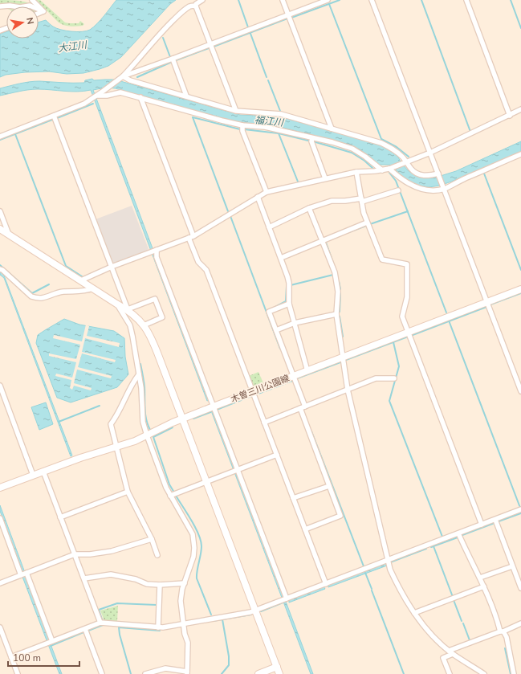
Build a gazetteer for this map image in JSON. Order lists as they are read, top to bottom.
{
  "streets": {
    "street": ["木曽三川公園線"]
  },
  "water": ["大江川", "福江川"],
  "scale_bar": "100 m",
  "north": "right"
}
